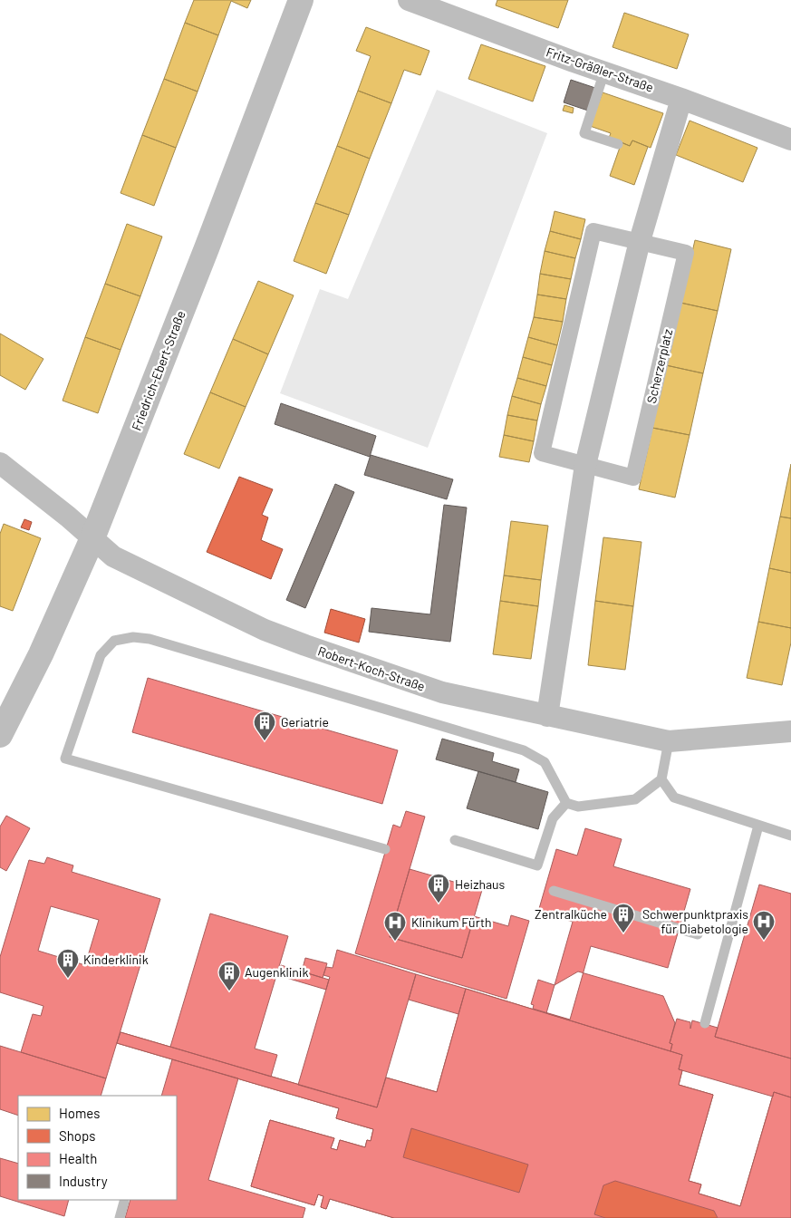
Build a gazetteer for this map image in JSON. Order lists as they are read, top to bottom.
{
  "streets": {
    "street": [
      "Fritz-Gräßler-Straße",
      "Scherzerplatz",
      "Friedrich-Ebert-Straße",
      "Robert-Koch-Straße"
    ]
  },
  "crossings": [
    ["Friedrich-Ebert-Straße", "Robert-Koch-Straße"]
  ],
  "places": {
    "building": [
      "Geriatrie",
      "Heizhaus",
      "Zentralküche",
      "Kinderklinik",
      "Augenklinik"
    ],
    "hospital": ["Schwerpunktpraxis für Diabetologie", "Klinikum Fürth"]
  },
  "legend": [
    "Homes",
    "Shops",
    "Health",
    "Industry"
  ]
}
